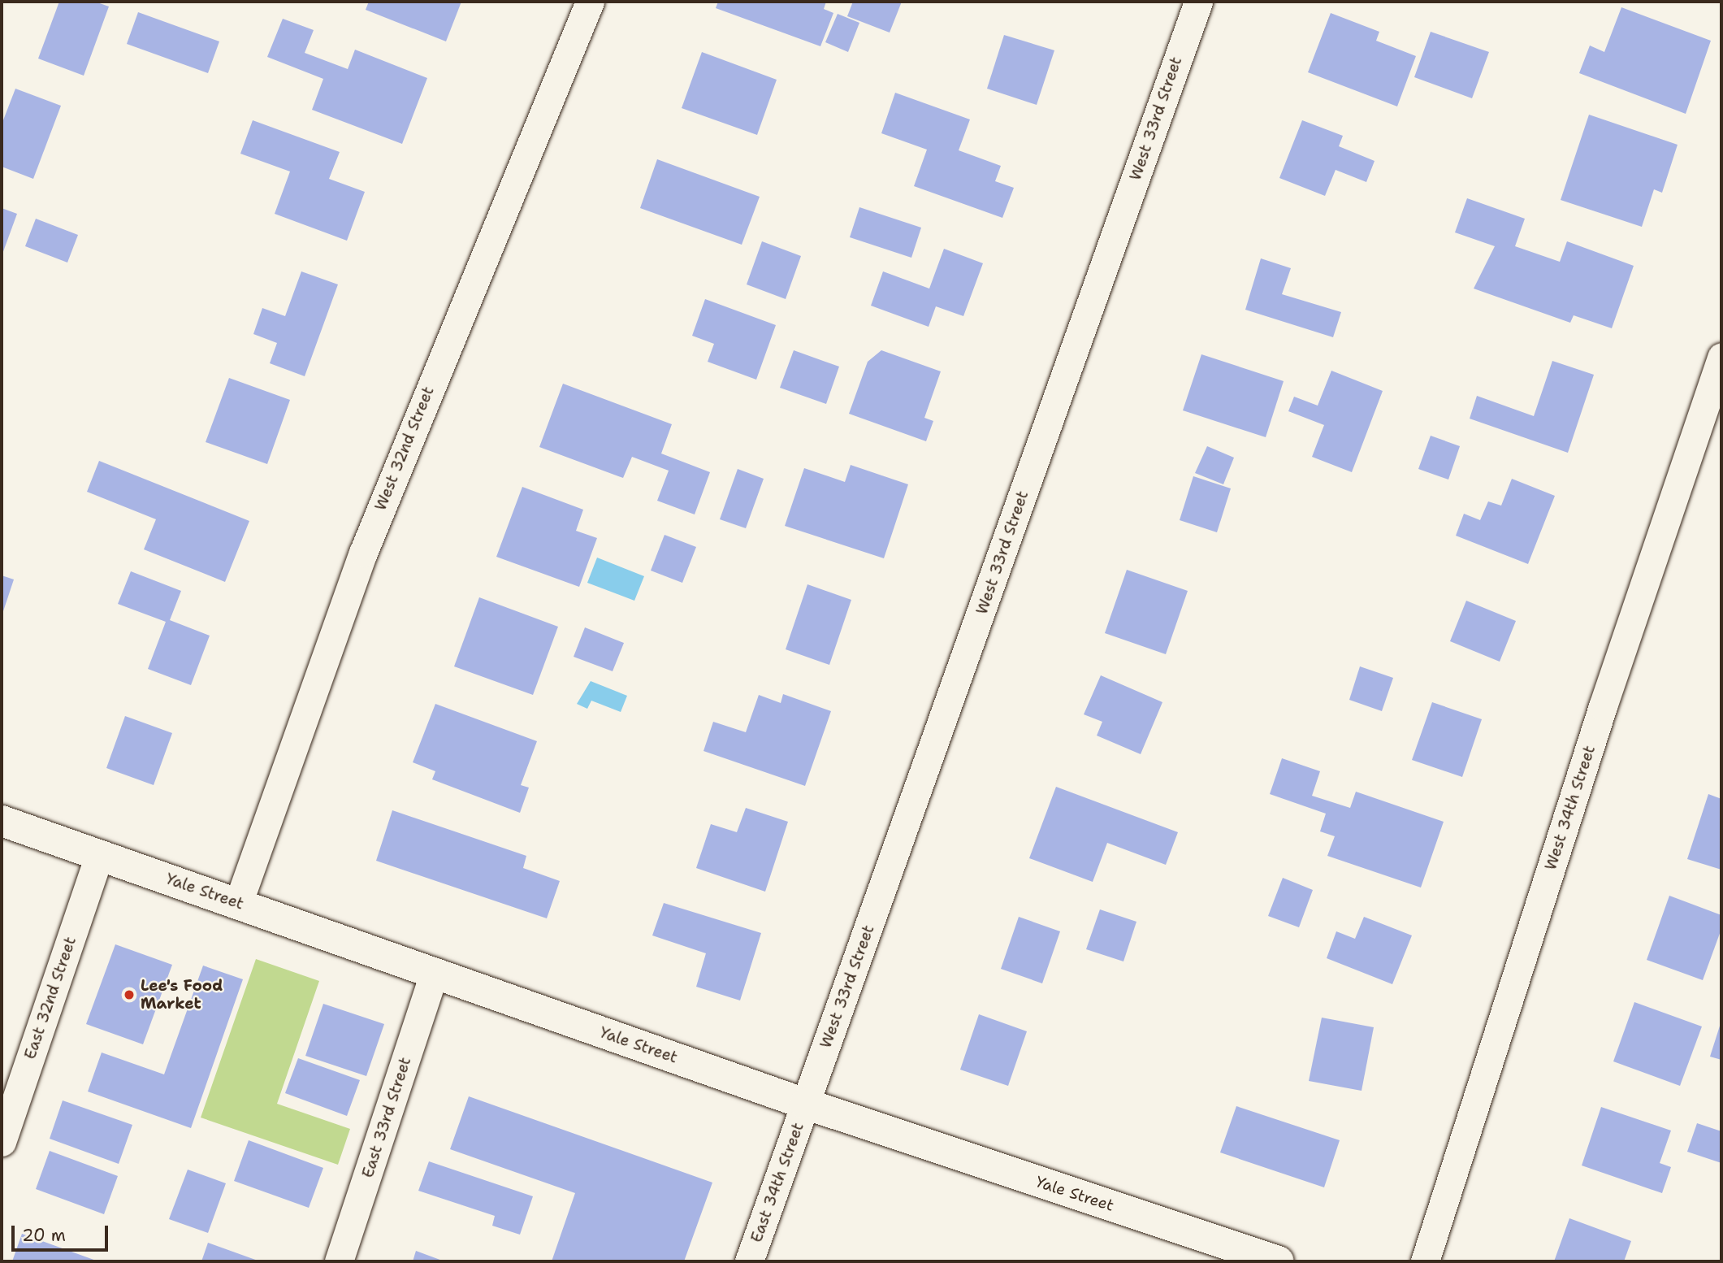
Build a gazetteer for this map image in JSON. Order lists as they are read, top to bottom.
{
  "streets": {
    "main road": ["Yale Street"],
    "street": [
      "West 33rd Street",
      "West 32nd Street",
      "West 34th Street",
      "East 32nd Street",
      "East 33rd Street",
      "East 34th Street"
    ]
  },
  "crossings": [
    ["West 33rd Street", "Yale Street"],
    ["West 33rd Street", "East 34th Street"],
    ["West 32nd Street", "Yale Street"],
    ["Yale Street", "East 32nd Street"],
    ["Yale Street", "East 33rd Street"],
    ["Yale Street", "East 34th Street"]
  ],
  "places": ["Lee's Food Market"],
  "scale_bar": "20 m"
}
